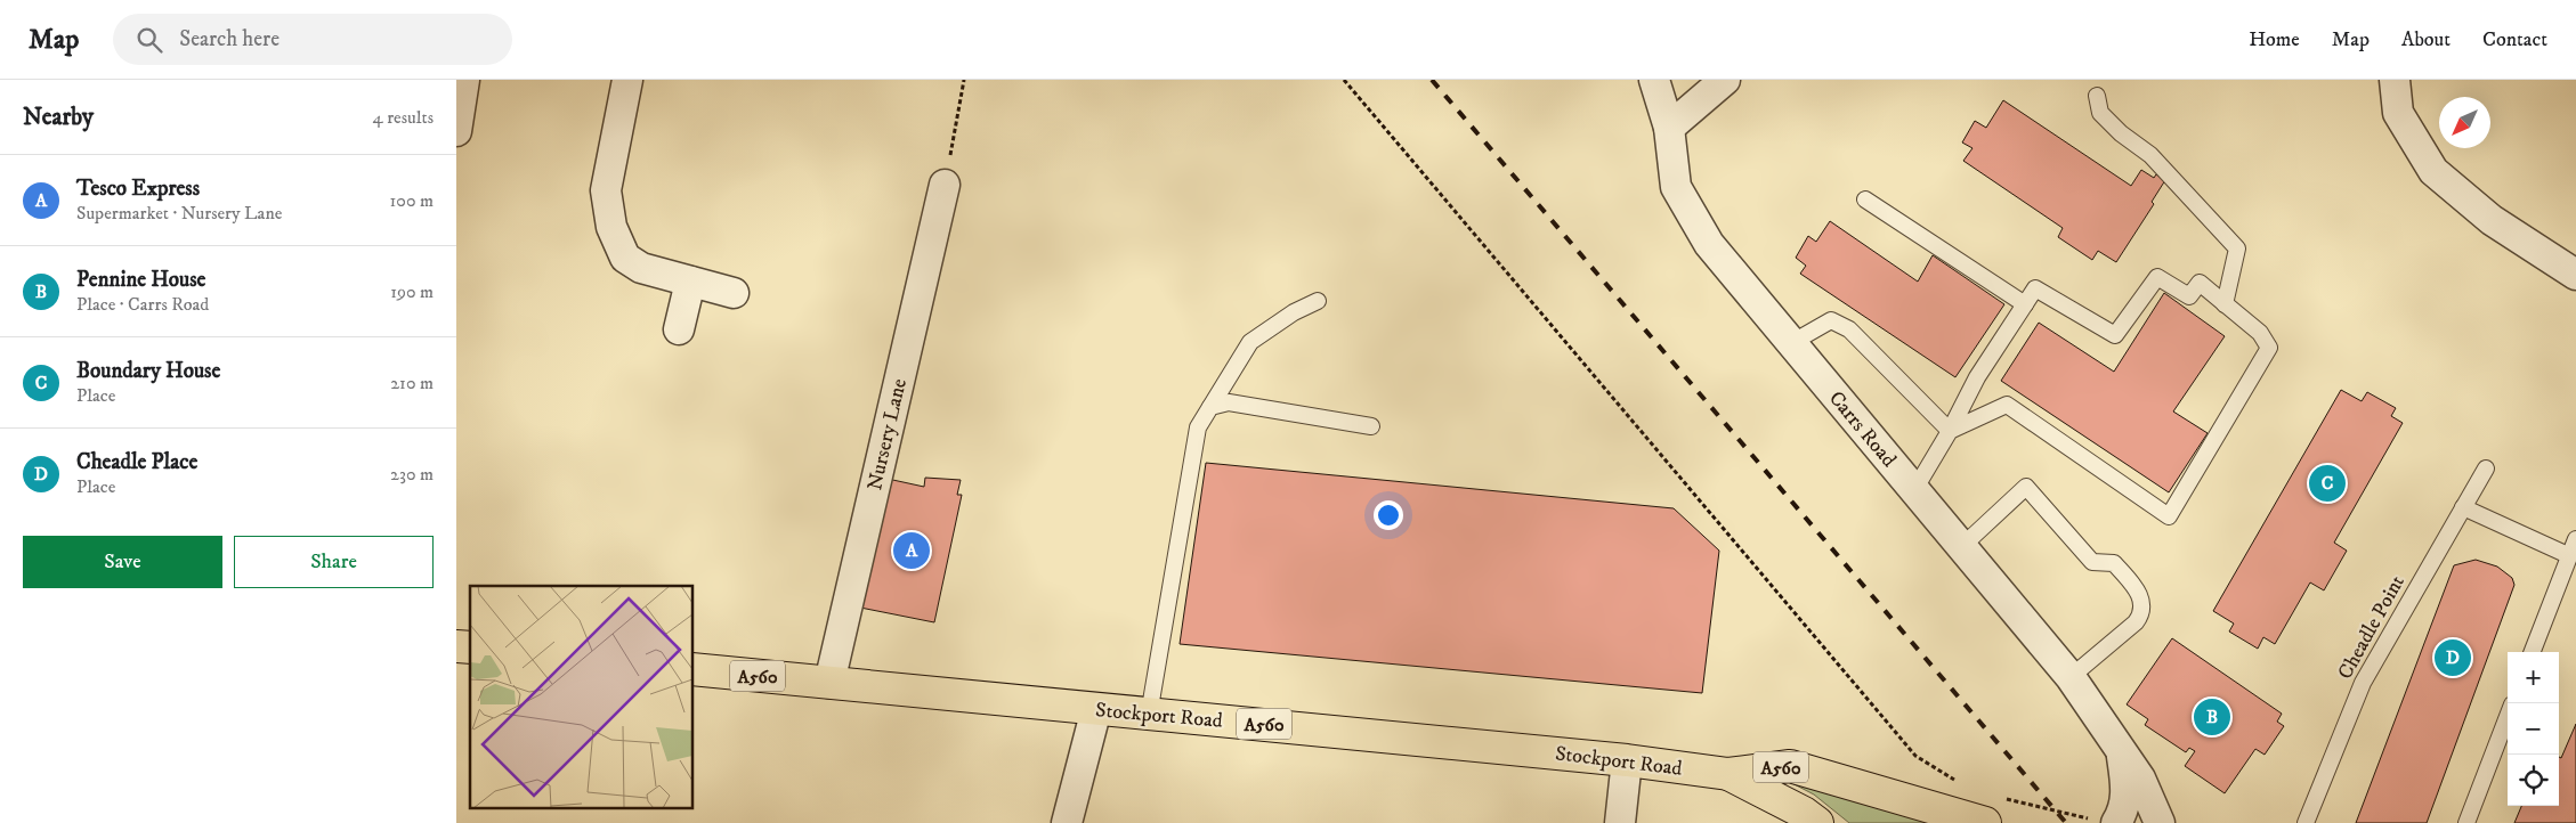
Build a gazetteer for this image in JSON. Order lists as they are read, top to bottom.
{
  "streets": {
    "main road": ["A560", "Stockport Road"],
    "street": ["Carrs Road", "Nursery Lane"],
    "lane": ["Cheadle Point"]
  },
  "crossings": [
    ["Nursery Lane", "Stockport Road"]
  ],
  "north": "bottom left",
  "page": {
    "header": "Map",
    "search": "Search here",
    "nav": [
      "Home",
      "Map",
      "About",
      "Contact"
    ],
    "heading": ["Nearby", "4 results"],
    "list": [
      {
        "mark": "A",
        "name": "Tesco Express",
        "note": "Supermarket · Nursery Lane",
        "value": "100 m"
      },
      {
        "mark": "B",
        "name": "Pennine House",
        "note": "Place · Carrs Road",
        "value": "190 m"
      },
      {
        "mark": "C",
        "name": "Boundary House",
        "note": "Place",
        "value": "210 m"
      },
      {
        "mark": "D",
        "name": "Cheadle Place",
        "note": "Place",
        "value": "230 m"
      }
    ],
    "pins": [
      "C",
      "A",
      "D",
      "B"
    ],
    "buttons": ["Save", "Share"],
    "map_buttons": ["+", "−"]
  }
}
